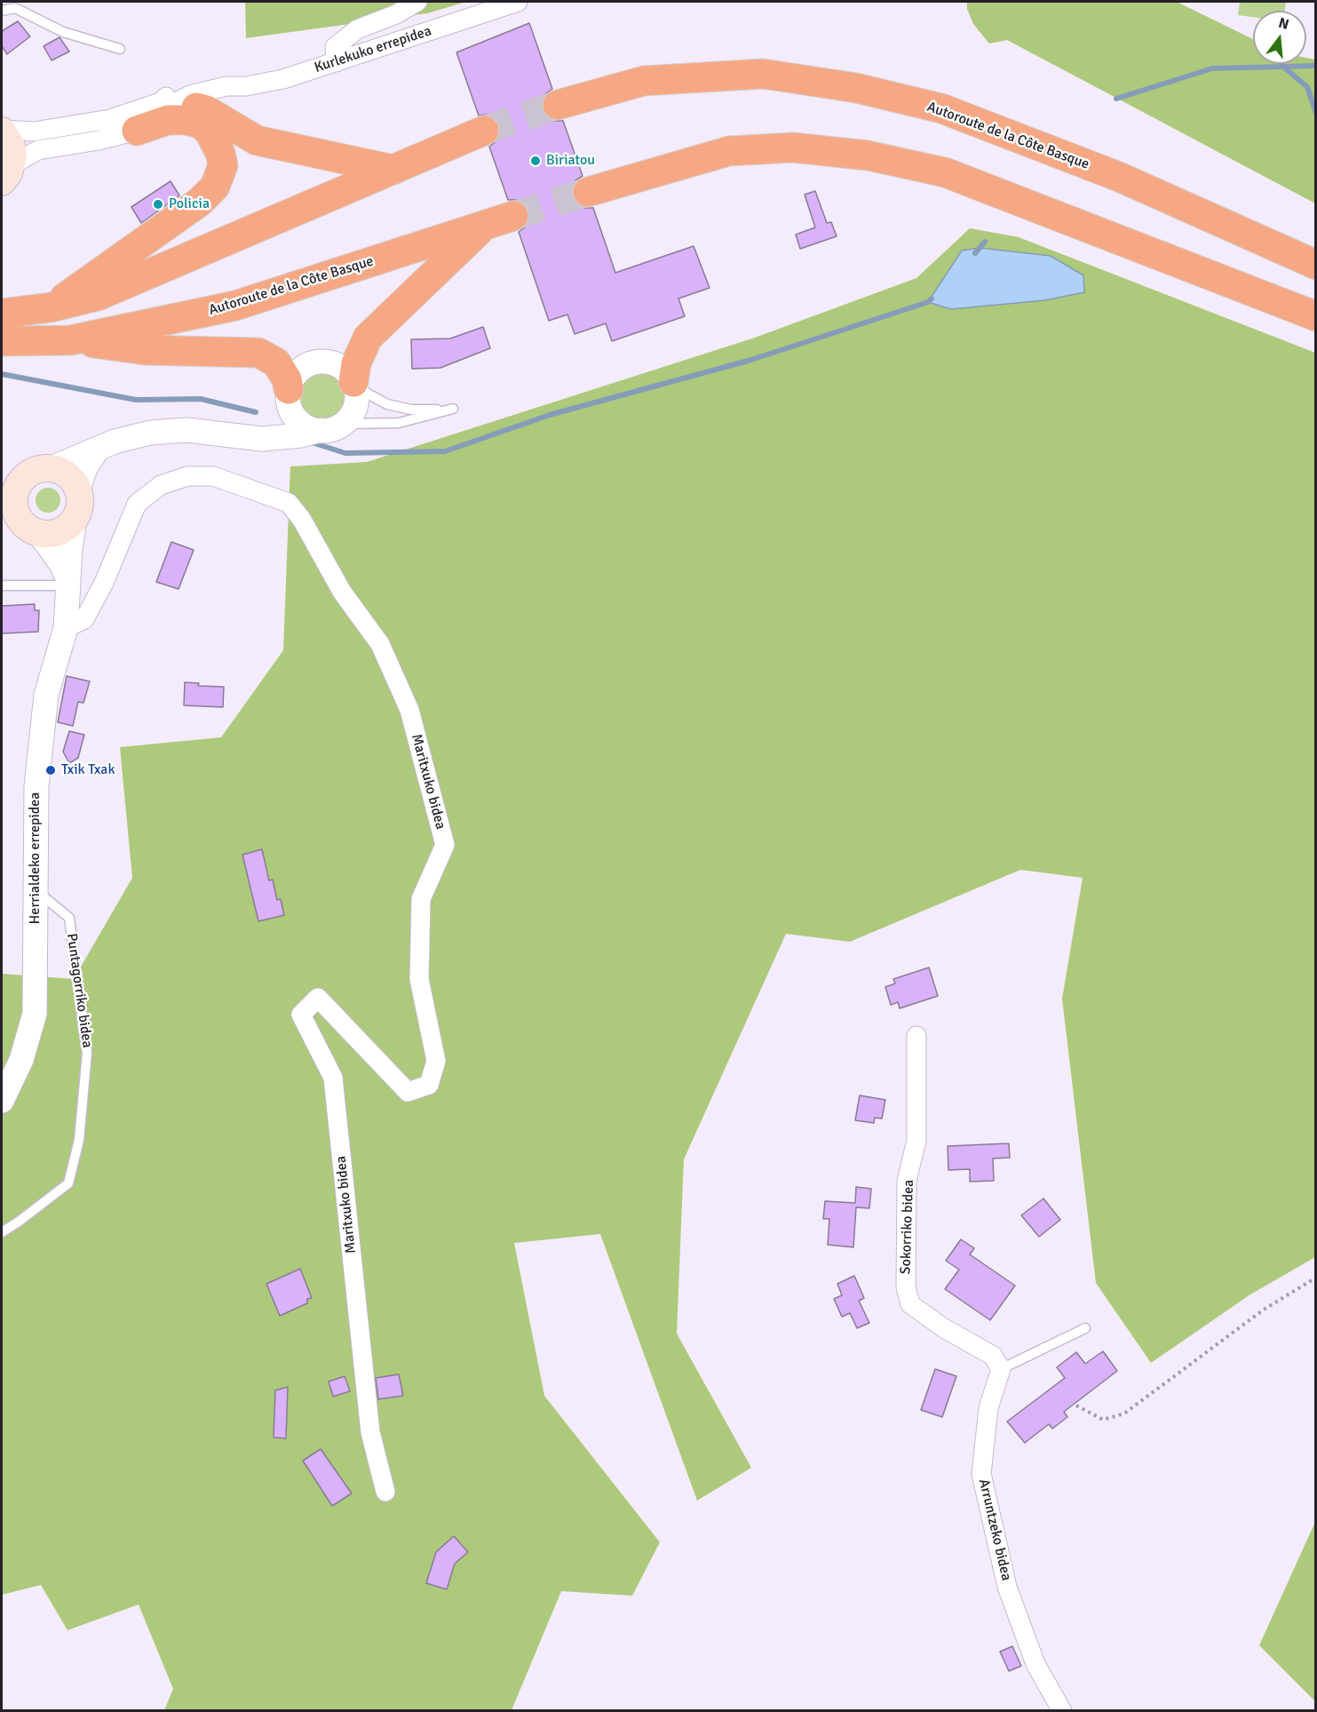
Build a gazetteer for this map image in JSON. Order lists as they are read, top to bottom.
{
  "streets": {
    "highway": ["Autoroute de la Côte Basque"],
    "street": [
      "Kurlekuko errepidea",
      "Maritxuko bidea",
      "Herrialdeko errepidea",
      "Sokorriko bidea",
      "Arruntzeko bidea"
    ],
    "lane": ["Puntagorriko bidea"]
  },
  "crossings": [
    ["Maritxuko bidea", "Herrialdeko errepidea"],
    ["Herrialdeko errepidea", "Puntagorriko bidea"],
    ["Sokorriko bidea", "Arruntzeko bidea"]
  ],
  "places": ["Biriatou", "Policia", "Txik Txak"],
  "north": "top"
}
